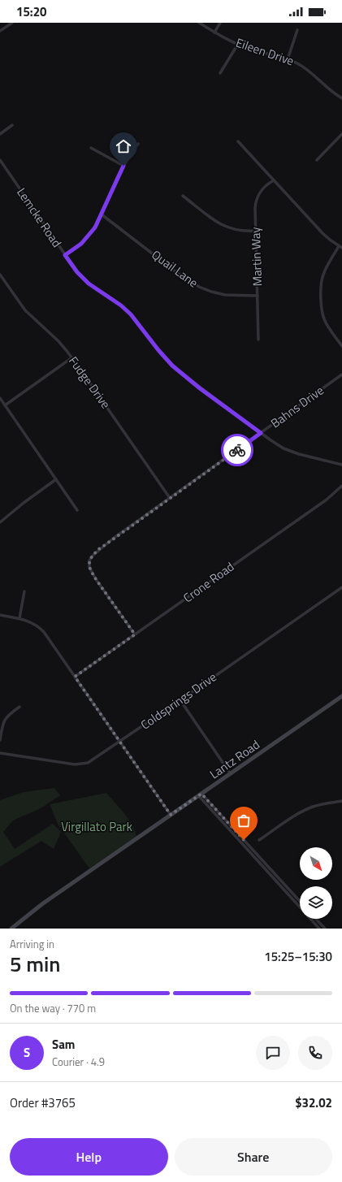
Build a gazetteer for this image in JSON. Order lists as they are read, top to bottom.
{
  "streets": {
    "street": [
      "Eileen Drive",
      "Lemcke Road",
      "Martin Way",
      "Quail Lane",
      "Fudge Drive",
      "Bahns Drive",
      "Crone Road",
      "Coldsprings Drive",
      "Lantz Road"
    ]
  },
  "crossings": [
    ["Lemcke Road", "Bahns Drive"],
    ["Martin Way", "Quail Lane"],
    ["Fudge Drive", "Bahns Drive"],
    ["Bahns Drive", "Crone Road"]
  ],
  "parks": ["Virgillato Park"],
  "north": "bottom right",
  "page": {
    "status": "15:20",
    "heading": ["5 min", "Arriving in", "15:25–15:30"],
    "panel": [
      "Sam",
      "Courier · 4.9",
      "Order #3765",
      "$32.02"
    ],
    "bar": "On the way · 770 m",
    "round": "S",
    "buttons": ["Help", "Share"]
  }
}
